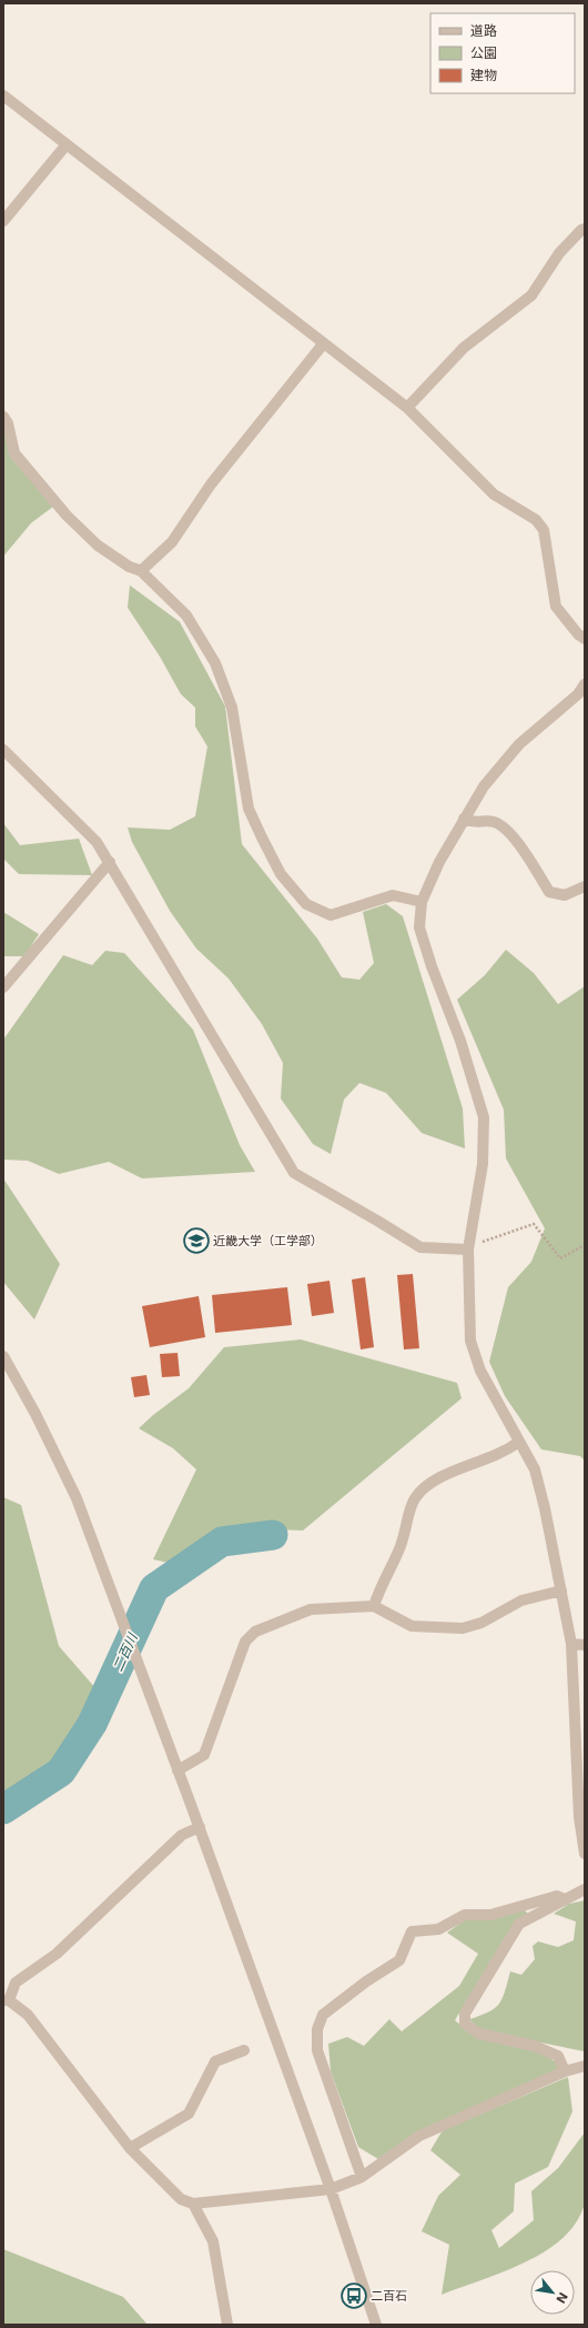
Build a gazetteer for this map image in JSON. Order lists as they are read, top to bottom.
{
  "water": ["二百川"],
  "places": {
    "school or university": ["近畿大学（工学部）"],
    "bus stop": ["二百石"]
  },
  "legend": ["道路", "公園", "建物"],
  "north": "bottom right"
}
